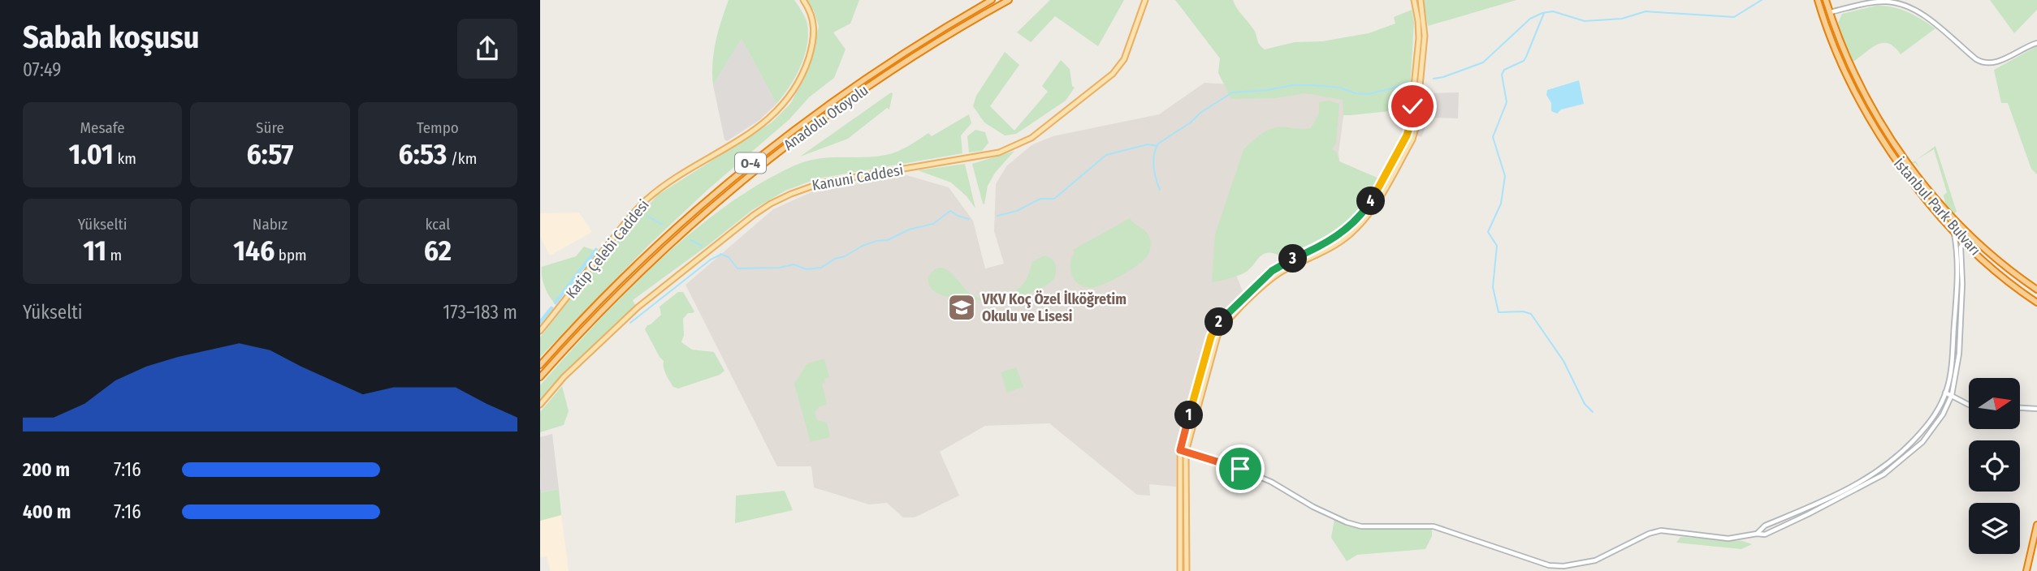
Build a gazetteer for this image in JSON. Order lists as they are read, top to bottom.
{
  "streets": {
    "highway": ["Anadolu Otoyolu", "O-4", "İstanbul Park Bulvarı"],
    "main road": ["Kanuni Caddesi", "Katip Çelebi Caddesi"]
  },
  "places": {
    "school or university": ["VKV Koç Özel İlköğretim Okulu ve Lisesi"]
  },
  "north": "right",
  "page": {
    "heading": ["Sabah koşusu", "07:49"],
    "stats": [
      ["Mesafe", "1.01 km"],
      ["Süre", "6:57"],
      ["Tempo", "6:53 /km"],
      ["Yükselti", "11 m"],
      ["Nabız", "146 bpm"],
      ["kcal", "62"]
    ],
    "pins": [
      "4",
      "3",
      "2",
      "1"
    ],
    "chart": ["Yükselti", "173–183 m"],
    "list": [
      {
        "name": "200 m",
        "note": "7:16"
      },
      {
        "name": "400 m",
        "note": "7:16"
      }
    ]
  }
}
